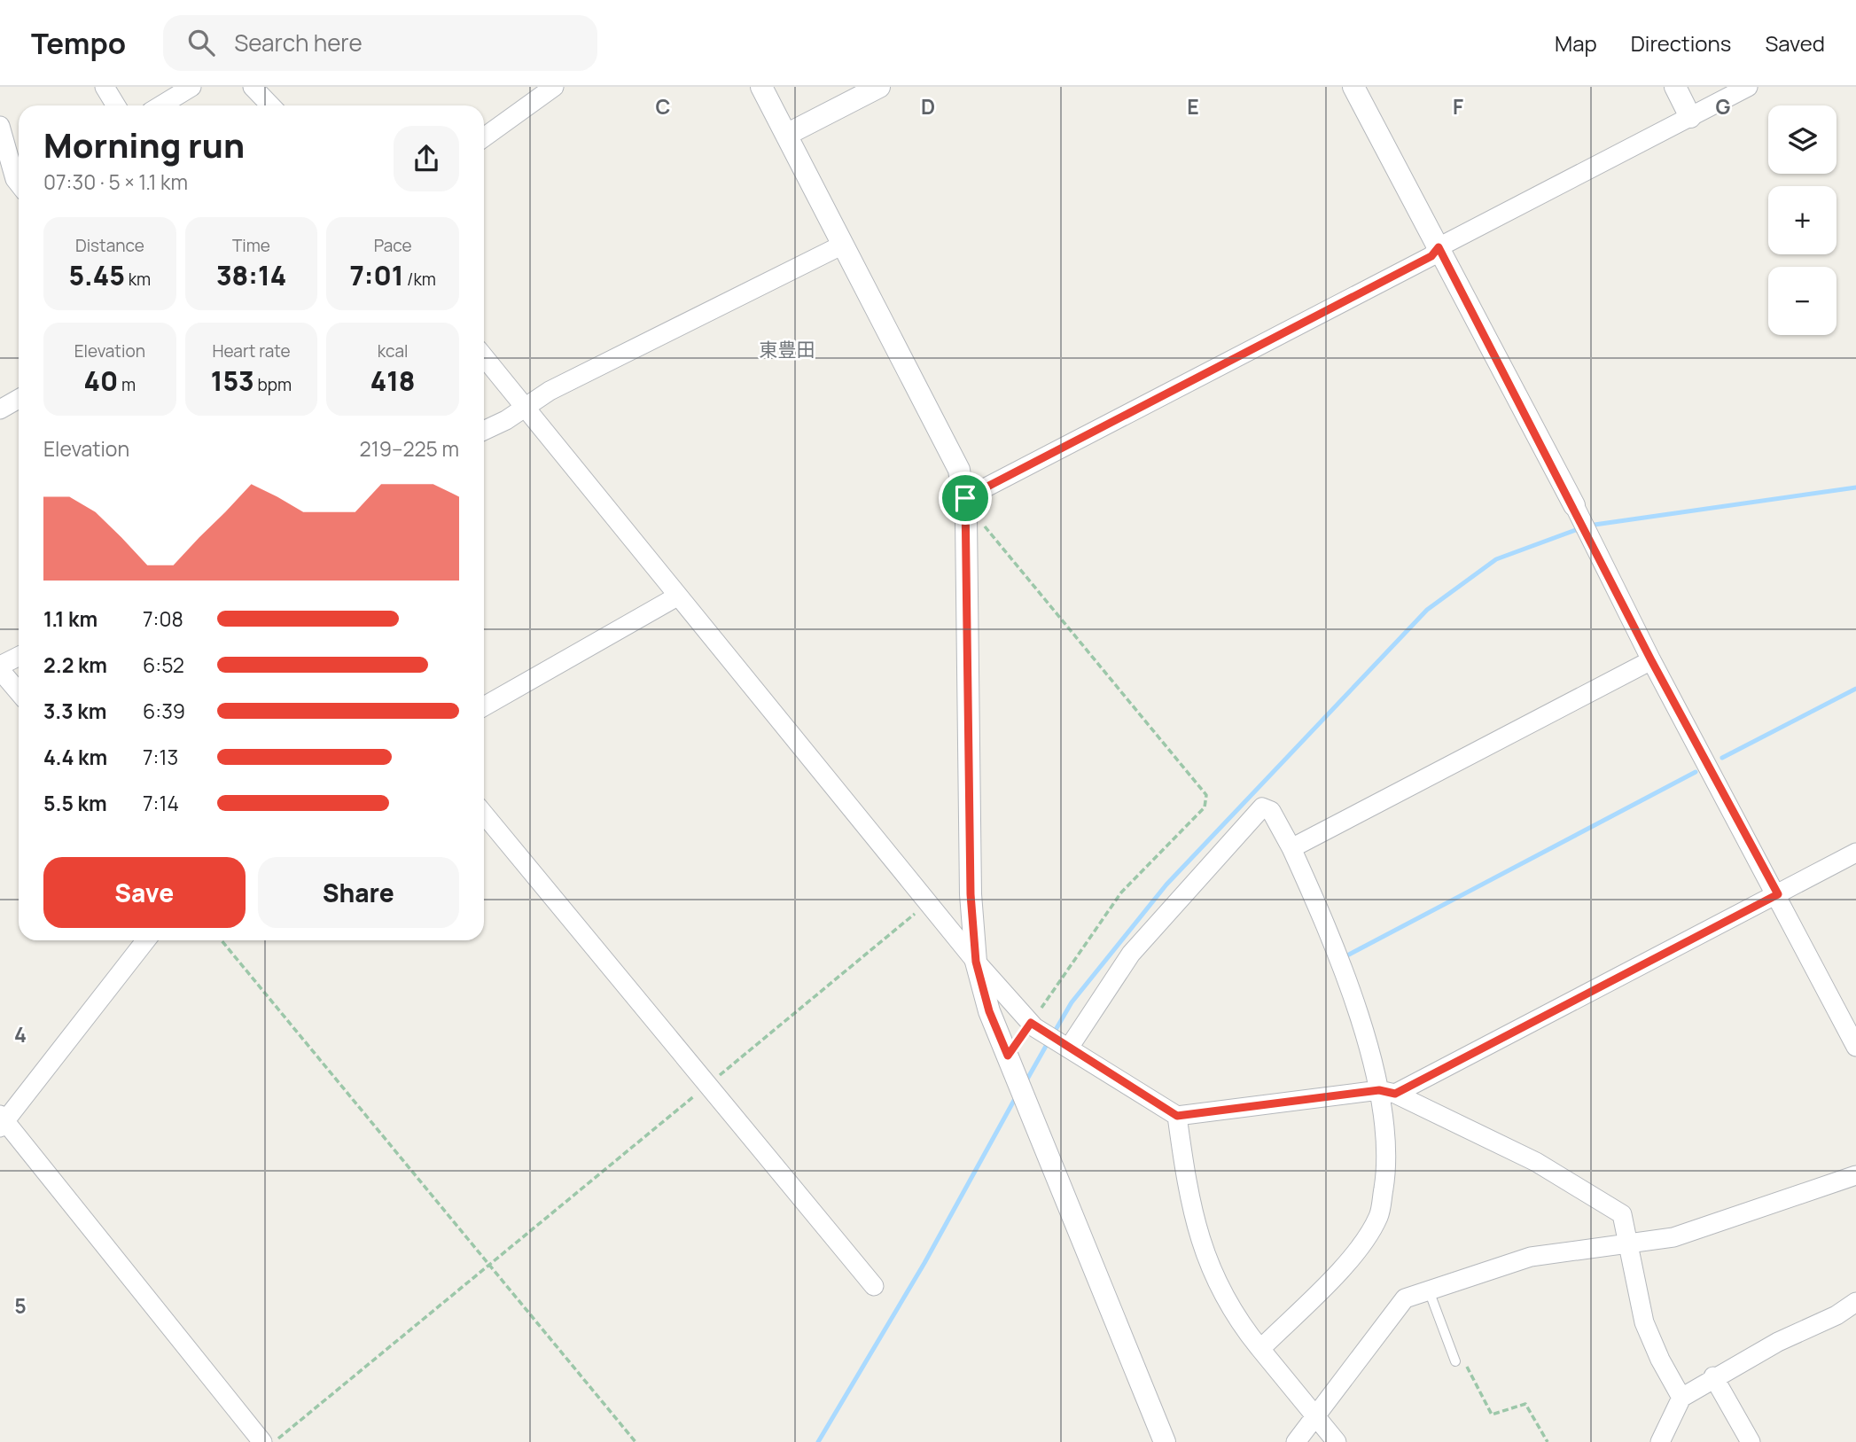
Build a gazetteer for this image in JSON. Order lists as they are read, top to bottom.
{
  "districts": ["東豊田"],
  "page": {
    "header": "Tempo",
    "search": "Search here",
    "nav": ["Map", "Directions", "Saved"],
    "map_buttons": ["+", "−"],
    "heading": ["Morning run", "07:30 · 5 × 1.1 km"],
    "stats": [
      ["Distance", "5.45 km"],
      ["Time", "38:14"],
      ["Pace", "7:01 /km"],
      ["Elevation", "40 m"],
      ["Heart rate", "153 bpm"],
      ["kcal", "418"]
    ],
    "chart": ["Elevation", "219–225 m"],
    "list": [
      {
        "name": "1.1 km",
        "note": "7:08"
      },
      {
        "name": "2.2 km",
        "note": "6:52"
      },
      {
        "name": "3.3 km",
        "note": "6:39"
      },
      {
        "name": "4.4 km",
        "note": "7:13"
      },
      {
        "name": "5.5 km",
        "note": "7:14"
      }
    ],
    "buttons": ["Save", "Share"]
  },
  "grid": {
    "columns": [
      "C",
      "D",
      "E",
      "F",
      "G"
    ],
    "rows": ["4", "5"]
  }
}
